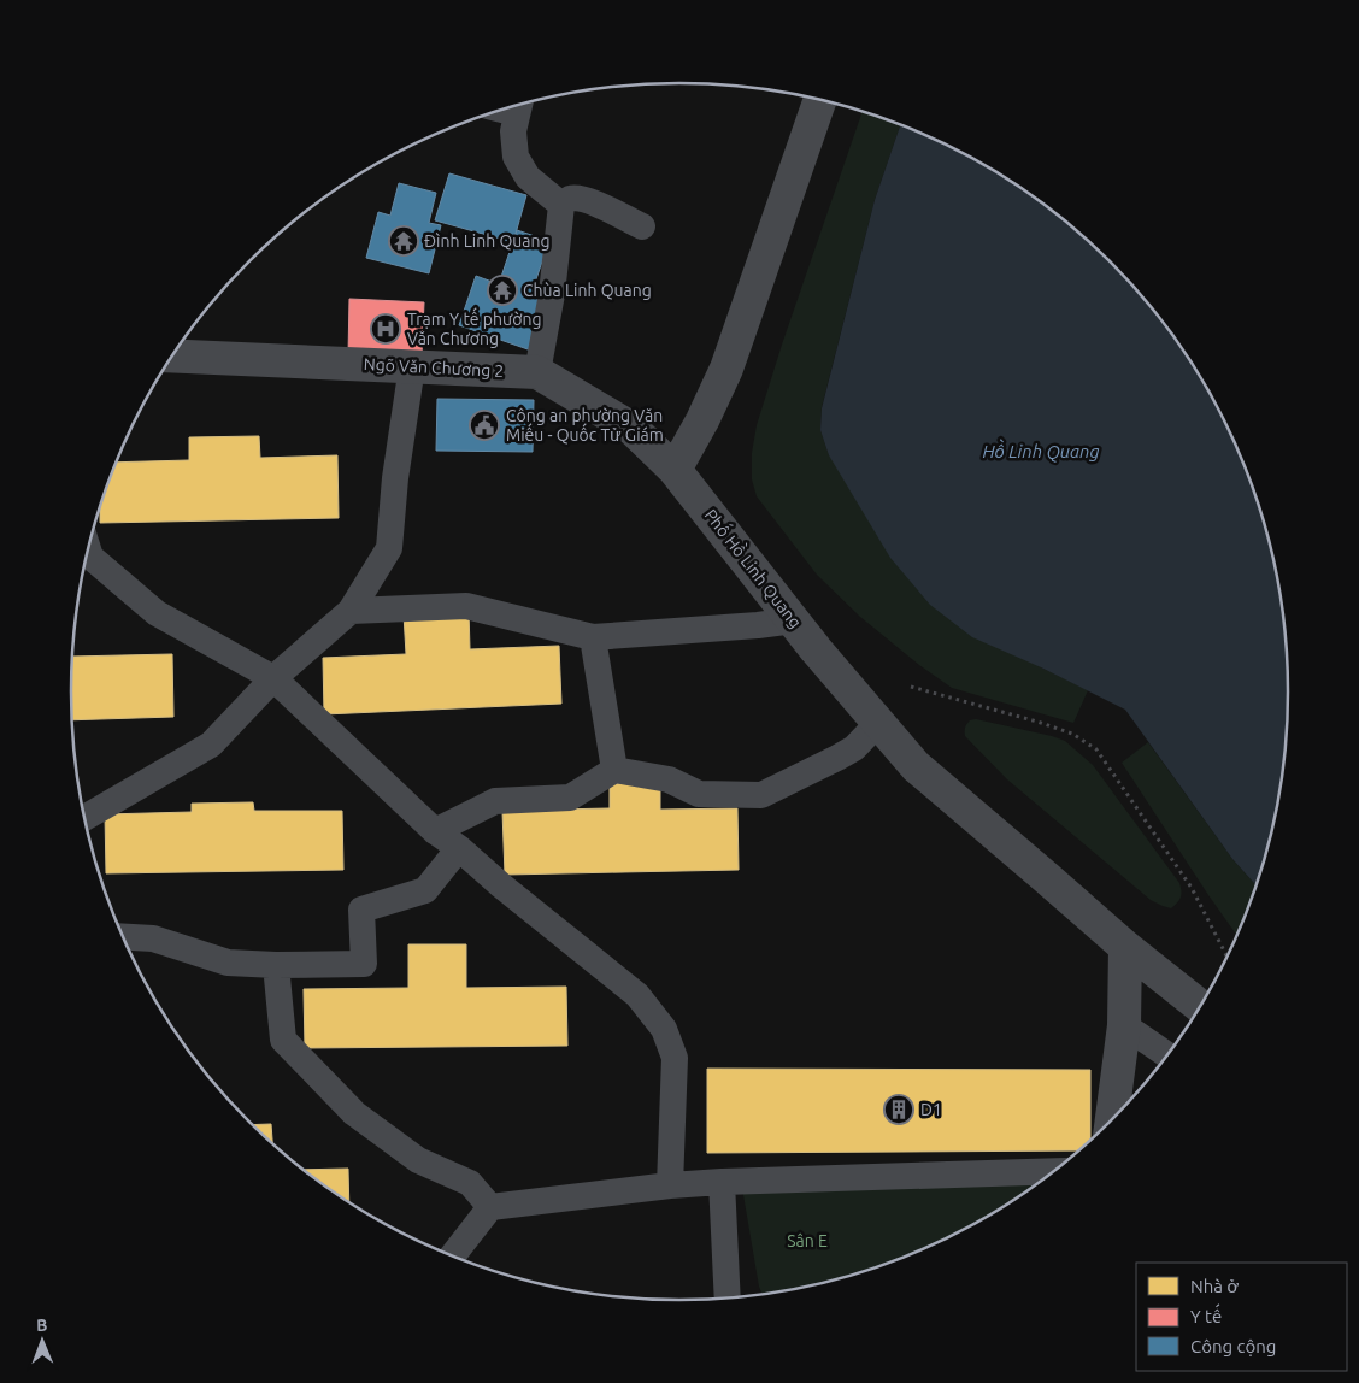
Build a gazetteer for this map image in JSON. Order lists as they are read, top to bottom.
{
  "streets": {
    "street": ["Ngõ Văn Chương 2", "Phố Hồ Linh Quang"]
  },
  "crossings": [
    ["Ngõ Văn Chương 2", "Phố Hồ Linh Quang"]
  ],
  "water": ["Hồ Linh Quang"],
  "parks": ["Sân E"],
  "places": {
    "temple": ["Đình Linh Quang", "Chùa Linh Quang"],
    "hospital": ["Trạm Y tế phường Văn Chương"],
    "public building": ["Công an phường Văn Miếu - Quốc Tử Giám"],
    "building": ["D1"]
  },
  "legend": ["Nhà ở", "Y tế", "Công cộng"],
  "north": "top"
}
